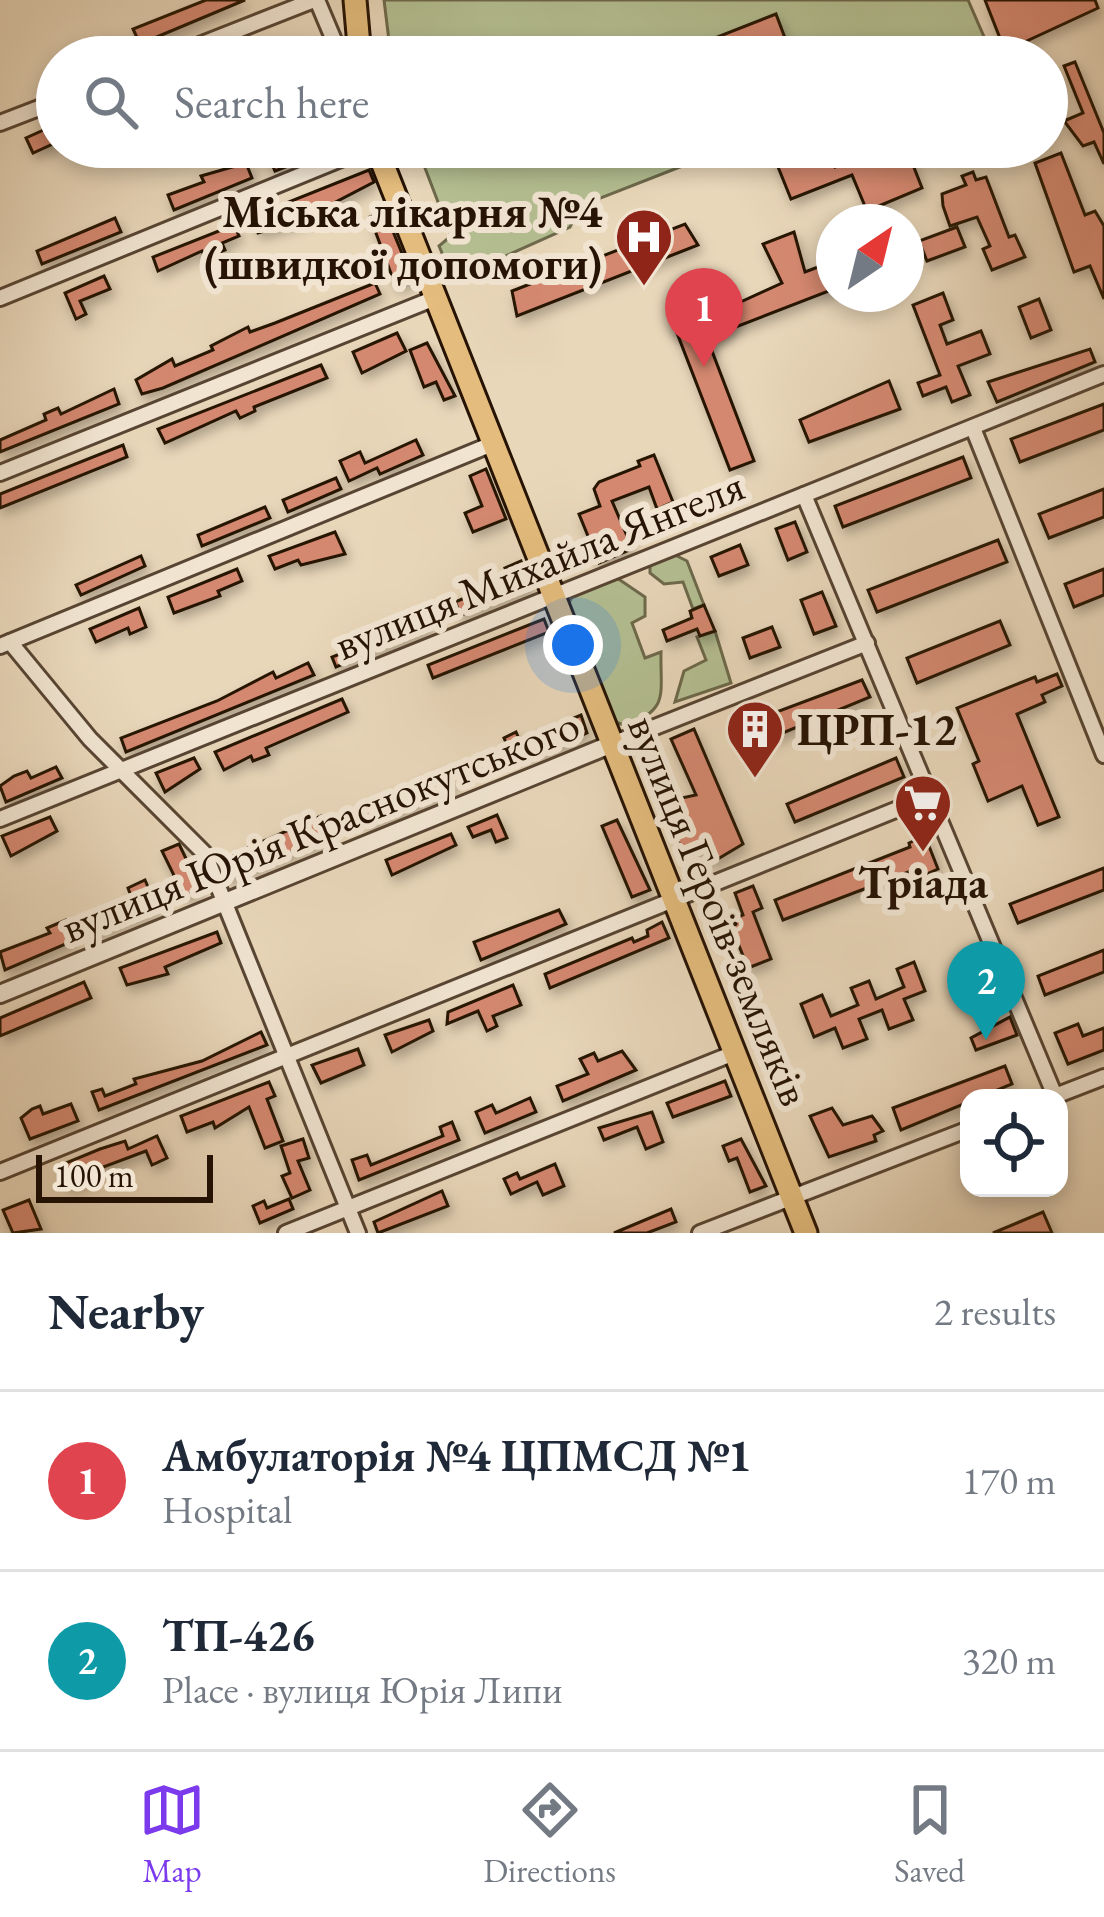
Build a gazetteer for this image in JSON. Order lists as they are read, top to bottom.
{
  "streets": {
    "main road": ["вулиця Героїв-земляків"],
    "street": ["вулиця Михайла Янгеля", "вулиця Юрія Краснокутського"]
  },
  "crossings": [
    ["вулиця Михайла Янгеля", "вулиця Героїв-земляків"],
    ["вулиця Юрія Краснокутського", "вулиця Героїв-земляків"]
  ],
  "places": {
    "hospital": ["Міська лікарня №4 (швидкої допомоги)"],
    "building": ["ЦРП-12"],
    "supermarket": ["Тріада"]
  },
  "scale_bar": "100 m",
  "north": "top right",
  "page": {
    "search": "Search here",
    "pins": ["1", "2"],
    "scale": "100 m",
    "heading": ["Nearby", "2 results"],
    "list": [
      {
        "mark": "1",
        "name": "Амбулаторія №4 ЦПМСД №1",
        "note": "Hospital",
        "value": "170 m"
      },
      {
        "mark": "2",
        "name": "ТП-426",
        "note": "Place · вулиця Юрія Липи",
        "value": "320 m"
      }
    ],
    "nav": ["Map", "Directions", "Saved"]
  }
}
